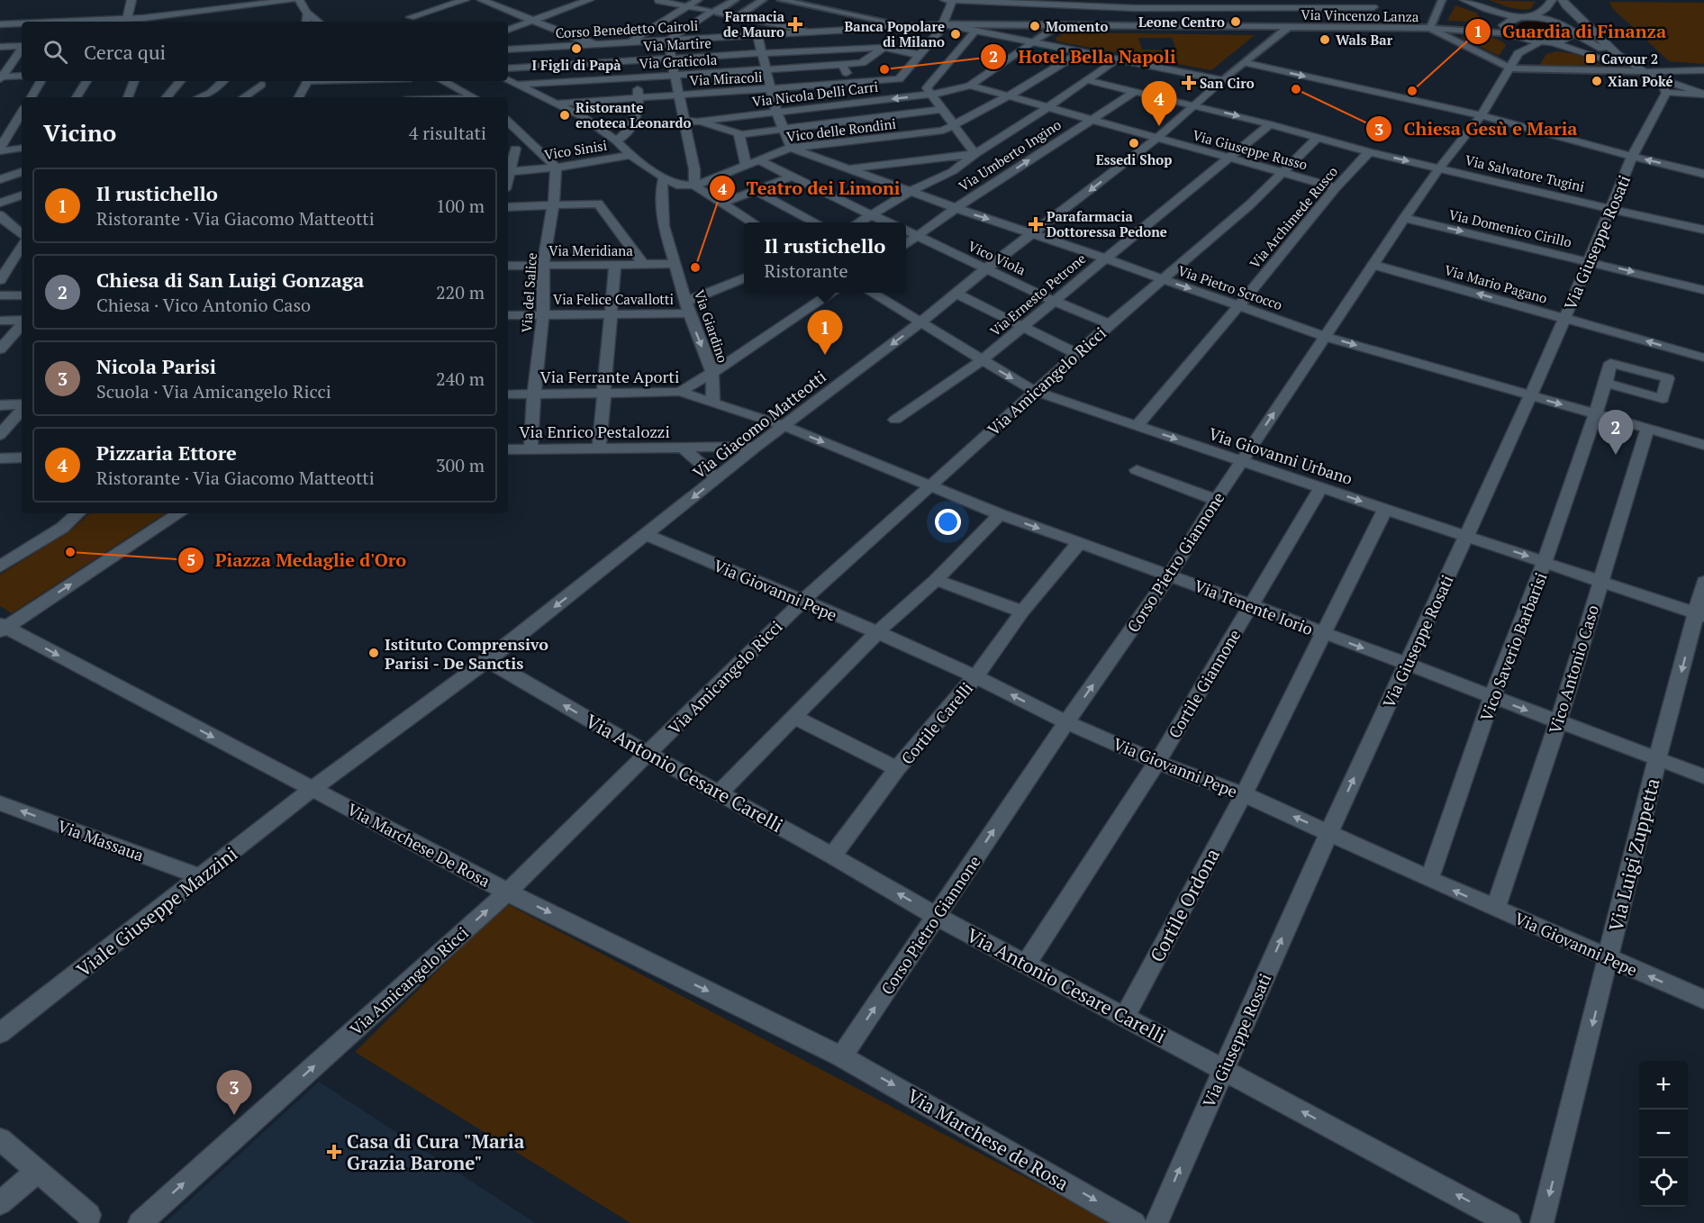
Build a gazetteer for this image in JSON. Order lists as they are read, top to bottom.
{
  "streets": {
    "street": [
      "Via Vincenzo Lanza",
      "Corso Benedetto Cairoli",
      "Via Martire",
      "Via Graticola",
      "Via Miracoli",
      "Via Nicola Delli Carri",
      "Vico delle Rondini",
      "Vico Sinisi",
      "Via Giuseppe Russo",
      "Via Umberto Ingino",
      "Via Salvatore Tugini",
      "Via Archimede Rusco",
      "Via Domenico Cirillo",
      "Via Giuseppe Rosati",
      "Via Meridiana",
      "Vico Viola",
      "Via Mario Pagano",
      "Via Pietro Scrocco",
      "Via del Salice",
      "Via Ernesto Petrone",
      "Via Felice Cavallotti",
      "Via Giardino",
      "Via Ferrante Aporti",
      "Via Amicangelo Ricci",
      "Via Giacomo Matteotti",
      "Via Enrico Pestalozzi",
      "Via Giovanni Urbano",
      "Corso Pietro Giannone",
      "Via Giovanni Pepe",
      "Via Tenente Iorio",
      "Vico Saverio Barbarisi",
      "Vico Antonio Caso",
      "Cortile Giannone",
      "Cortile Carelli",
      "Via Antonio Cesare Carelli",
      "Via Massaua",
      "Via Marchese De Rosa",
      "Via Luigi Zuppetta",
      "Cortile Ordona",
      "Viale Giuseppe Mazzini",
      "Via Marchese de Rosa"
    ]
  },
  "crossings": [
    ["Via Vincenzo Lanza", "Corso Benedetto Cairoli"],
    ["Corso Benedetto Cairoli", "Via Nicola Delli Carri"],
    ["Corso Benedetto Cairoli", "Vico delle Rondini"],
    ["Corso Benedetto Cairoli", "Via Giacomo Matteotti"],
    ["Via Martire", "Via Graticola"],
    ["Via Martire", "Via Miracoli"],
    ["Via Nicola Delli Carri", "Via Giuseppe Russo"],
    ["Vico delle Rondini", "Via Giuseppe Russo"],
    ["Vico delle Rondini", "Via Pietro Scrocco"],
    ["Vico Sinisi", "Via del Salice"],
    ["Via Giuseppe Russo", "Via Umberto Ingino"],
    ["Via Giuseppe Russo", "Via Archimede Rusco"],
    ["Via Giuseppe Russo", "Via Ernesto Petrone"],
    ["Via Giuseppe Russo", "Via Amicangelo Ricci"],
    ["Via Giuseppe Russo", "Via Giacomo Matteotti"],
    ["Via Umberto Ingino", "Via Salvatore Tugini"],
    ["Via Umberto Ingino", "Vico Viola"],
    ["Via Umberto Ingino", "Via Pietro Scrocco"],
    ["Via Salvatore Tugini", "Via Archimede Rusco"],
    ["Via Salvatore Tugini", "Via Giuseppe Rosati"],
    ["Via Salvatore Tugini", "Via Ernesto Petrone"],
    ["Via Salvatore Tugini", "Via Amicangelo Ricci"],
    ["Via Salvatore Tugini", "Via Giacomo Matteotti"],
    ["Via Salvatore Tugini", "Corso Pietro Giannone"],
    ["Via Archimede Rusco", "Via Pietro Scrocco"],
    ["Via Archimede Rusco", "Via Giovanni Urbano"],
    ["Via Domenico Cirillo", "Via Giuseppe Rosati"],
    ["Via Domenico Cirillo", "Corso Pietro Giannone"],
    ["Via Giuseppe Rosati", "Via Mario Pagano"],
    ["Via Giuseppe Rosati", "Via Pietro Scrocco"],
    ["Via Giuseppe Rosati", "Via Giovanni Urbano"],
    ["Via Giuseppe Rosati", "Via Giovanni Pepe"],
    ["Via Giuseppe Rosati", "Via Tenente Iorio"],
    ["Via Giuseppe Rosati", "Via Antonio Cesare Carelli"],
    ["Via Meridiana", "Via del Salice"],
    ["Via Meridiana", "Via Giardino"],
    ["Vico Viola", "Via Ernesto Petrone"],
    ["Vico Viola", "Via Amicangelo Ricci"],
    ["Vico Viola", "Via Giacomo Matteotti"],
    ["Via Mario Pagano", "Corso Pietro Giannone"],
    ["Via Pietro Scrocco", "Via Ernesto Petrone"],
    ["Via Pietro Scrocco", "Via Amicangelo Ricci"],
    ["Via Pietro Scrocco", "Via Giacomo Matteotti"],
    ["Via Pietro Scrocco", "Corso Pietro Giannone"],
    ["Via Pietro Scrocco", "Vico Saverio Barbarisi"],
    ["Via Pietro Scrocco", "Vico Antonio Caso"],
    ["Via del Salice", "Via Felice Cavallotti"],
    ["Via del Salice", "Via Ferrante Aporti"],
    ["Via del Salice", "Via Enrico Pestalozzi"],
    ["Via Ernesto Petrone", "Via Giovanni Urbano"],
    ["Via Felice Cavallotti", "Via Giardino"],
    ["Via Giardino", "Via Ferrante Aporti"],
    ["Via Giardino", "Via Tenente Iorio"],
    ["Via Ferrante Aporti", "Via Tenente Iorio"],
    ["Via Amicangelo Ricci", "Via Giovanni Urbano"],
    ["Via Amicangelo Ricci", "Via Giovanni Pepe"],
    ["Via Amicangelo Ricci", "Via Tenente Iorio"],
    ["Via Amicangelo Ricci", "Via Antonio Cesare Carelli"],
    ["Via Amicangelo Ricci", "Via Marchese De Rosa"],
    ["Via Giacomo Matteotti", "Via Enrico Pestalozzi"],
    ["Via Giacomo Matteotti", "Via Giovanni Urbano"],
    ["Via Giacomo Matteotti", "Via Giovanni Pepe"],
    ["Via Giacomo Matteotti", "Via Tenente Iorio"],
    ["Via Giacomo Matteotti", "Via Antonio Cesare Carelli"],
    ["Via Giacomo Matteotti", "Via Marchese De Rosa"],
    ["Via Giacomo Matteotti", "Viale Giuseppe Mazzini"],
    ["Via Giovanni Urbano", "Corso Pietro Giannone"],
    ["Via Giovanni Urbano", "Vico Saverio Barbarisi"],
    ["Via Giovanni Urbano", "Vico Antonio Caso"],
    ["Via Giovanni Urbano", "Cortile Giannone"],
    ["Via Giovanni Urbano", "Via Luigi Zuppetta"],
    ["Corso Pietro Giannone", "Via Giovanni Pepe"],
    ["Corso Pietro Giannone", "Via Tenente Iorio"],
    ["Corso Pietro Giannone", "Via Antonio Cesare Carelli"],
    ["Corso Pietro Giannone", "Via Marchese De Rosa"],
    ["Corso Pietro Giannone", "Via Marchese de Rosa"],
    ["Via Giovanni Pepe", "Vico Saverio Barbarisi"],
    ["Via Giovanni Pepe", "Vico Antonio Caso"],
    ["Via Giovanni Pepe", "Cortile Giannone"],
    ["Via Giovanni Pepe", "Cortile Carelli"],
    ["Via Giovanni Pepe", "Via Luigi Zuppetta"],
    ["Via Giovanni Pepe", "Cortile Ordona"],
    ["Via Tenente Iorio", "Vico Saverio Barbarisi"],
    ["Via Tenente Iorio", "Vico Antonio Caso"],
    ["Via Tenente Iorio", "Cortile Giannone"],
    ["Via Tenente Iorio", "Cortile Carelli"],
    ["Via Tenente Iorio", "Via Luigi Zuppetta"],
    ["Cortile Carelli", "Via Antonio Cesare Carelli"],
    ["Via Antonio Cesare Carelli", "Cortile Ordona"],
    ["Via Massaua", "Viale Giuseppe Mazzini"],
    ["Via Marchese De Rosa", "Viale Giuseppe Mazzini"],
    ["Via Marchese De Rosa", "Via Marchese de Rosa"]
  ],
  "one_way": [
    "Via Mario Pagano",
    "Via Pietro Scrocco",
    "Via Tenente Iorio",
    "Via Antonio Cesare Carelli",
    "Via Massaua",
    "Via Marchese De Rosa",
    "Via Luigi Zuppetta",
    "Via Marchese de Rosa"
  ],
  "places": {
    "other": [
      "Leone Centro",
      "Momento",
      "Banca Popolare di Milano",
      "Wals Bar",
      "I Figli di Papà",
      "Hotel Bella Napoli",
      "Xian Poké",
      "Chiesa Gesù e Maria",
      "Guardia di Finanza",
      "Ristorante enoteca Leonardo",
      "Essedi Shop",
      "Teatro dei Limoni",
      "Piazza Medaglie d'Oro",
      "Istituto Comprensivo Parisi - De Sanctis"
    ],
    "health": [
      "Farmacia de Mauro",
      "San Ciro",
      "Parafarmacia Dottoressa Pedone",
      "Casa di Cura \"Maria Grazia Barone\""
    ],
    "transit": ["Cavour 2"]
  },
  "page": {
    "search": "Cerca qui",
    "pins": [
      "4",
      "1",
      "2",
      "3"
    ],
    "heading": ["Vicino", "4 risultati"],
    "list": [
      {
        "mark": "1",
        "name": "Il rustichello",
        "note": "Ristorante · Via Giacomo Matteotti",
        "value": "100 m"
      },
      {
        "mark": "2",
        "name": "Chiesa di San Luigi Gonzaga",
        "note": "Chiesa · Vico Antonio Caso",
        "value": "220 m"
      },
      {
        "mark": "3",
        "name": "Nicola Parisi",
        "note": "Scuola · Via Amicangelo Ricci",
        "value": "240 m"
      },
      {
        "mark": "4",
        "name": "Pizzaria Ettore",
        "note": "Ristorante · Via Giacomo Matteotti",
        "value": "300 m"
      }
    ],
    "popup": ["Il rustichello", "Ristorante"],
    "map_buttons": ["+", "−"]
  }
}
